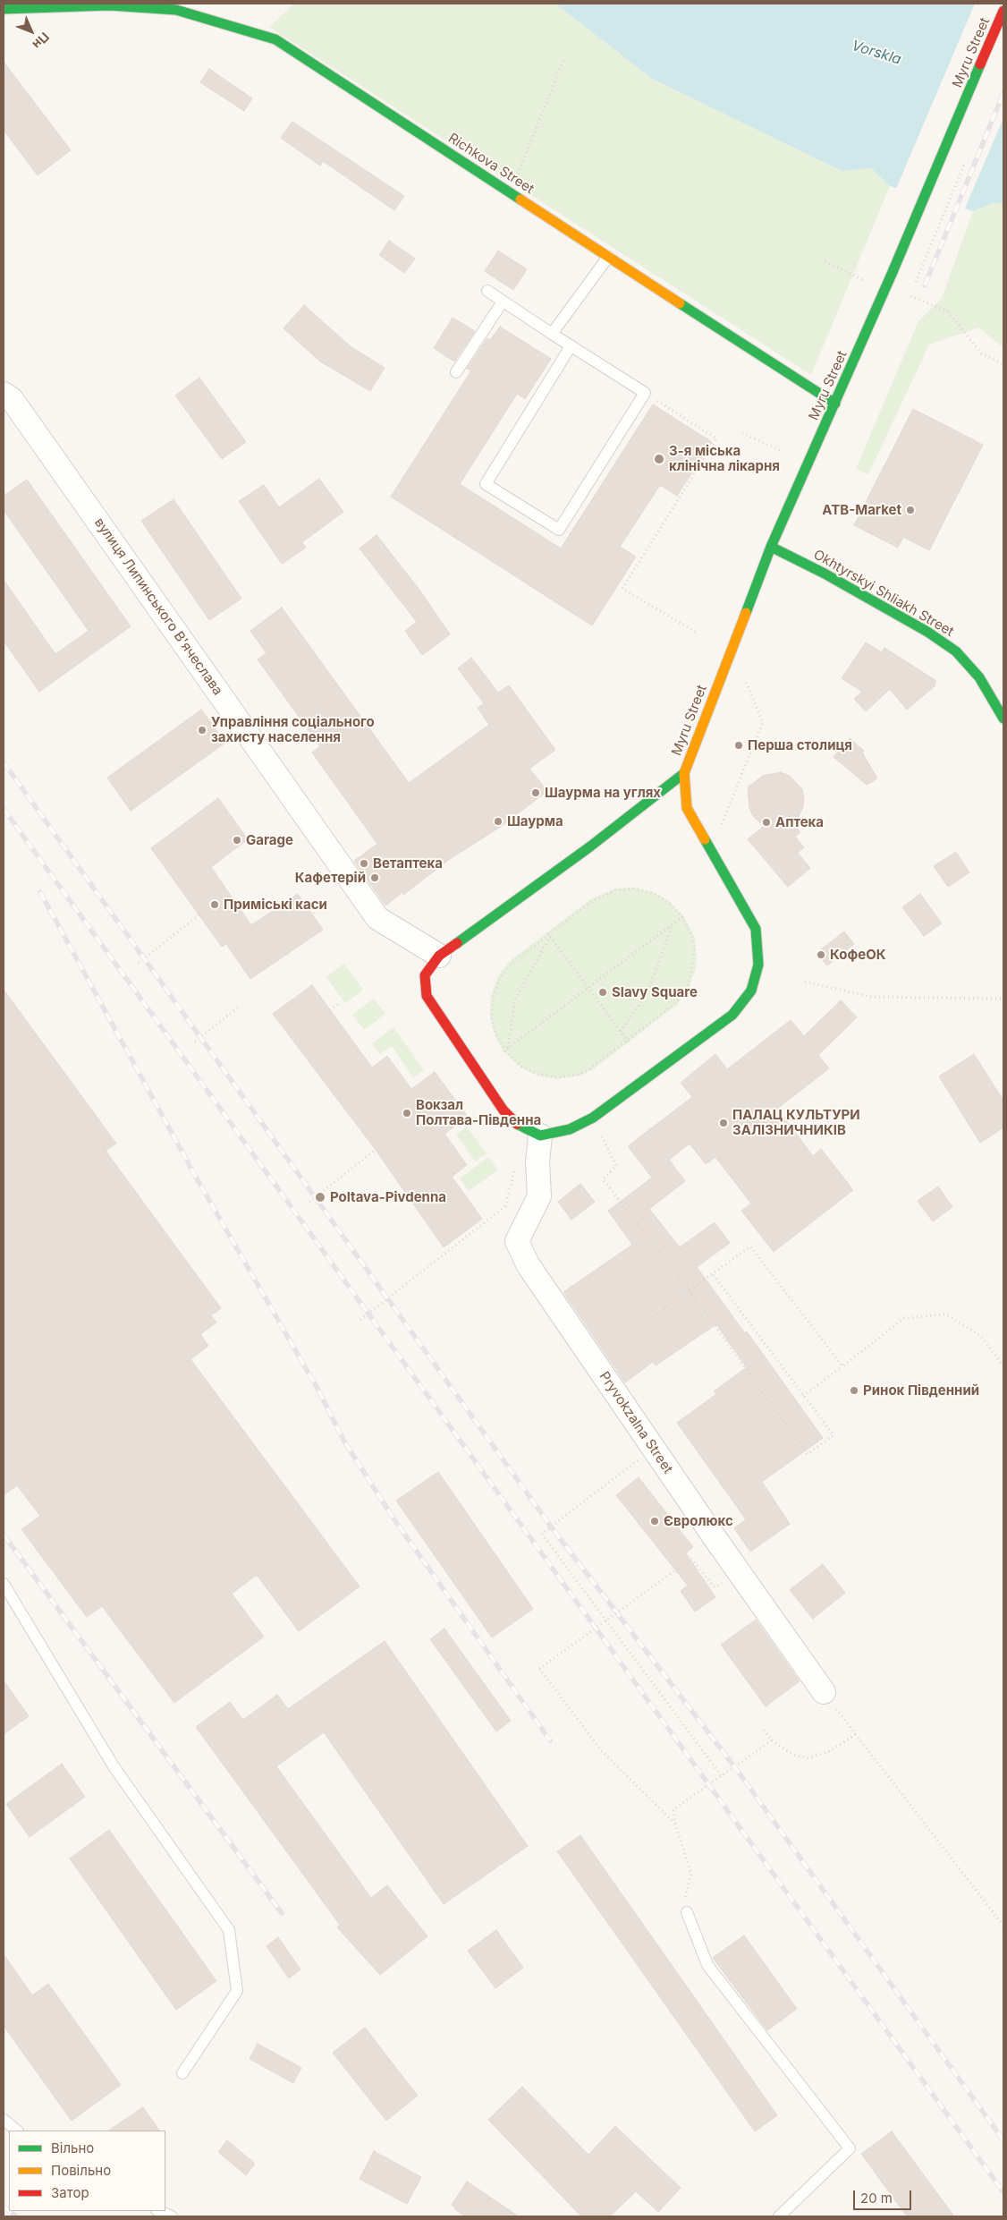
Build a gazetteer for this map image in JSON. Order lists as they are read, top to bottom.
{
  "streets": {
    "main road": ["Myru Street", "Richkova Street", "Okhtyrskyi Shliakh Street"],
    "street": ["вулиця Липинського В'ячеслава", "Pryvokzalna Street"]
  },
  "crossings": [
    ["Myru Street", "Richkova Street"],
    ["Myru Street", "Okhtyrskyi Shliakh Street"]
  ],
  "water": ["Vorskla"],
  "places": [
    "3-я міська клінічна лікарня",
    "ATB-Market",
    "Управління соціального захисту населення",
    "Перша столиця",
    "Шаурма на углях",
    "Шаурма",
    "Аптека",
    "Garage",
    "Ветаптека",
    "Кафетерій",
    "Приміські каси",
    "КофеОК",
    "Slavy Square",
    "Вокзал Полтава-Південна",
    "ПАЛАЦ КУЛЬТУРИ ЗАЛIЗНИЧНИКIВ",
    "Poltava-Pivdenna",
    "Ринок Південний",
    "Євролюкс"
  ],
  "legend": ["Вільно", "Повільно", "Затор"],
  "scale_bar": "20 m",
  "north": "bottom right"
}
